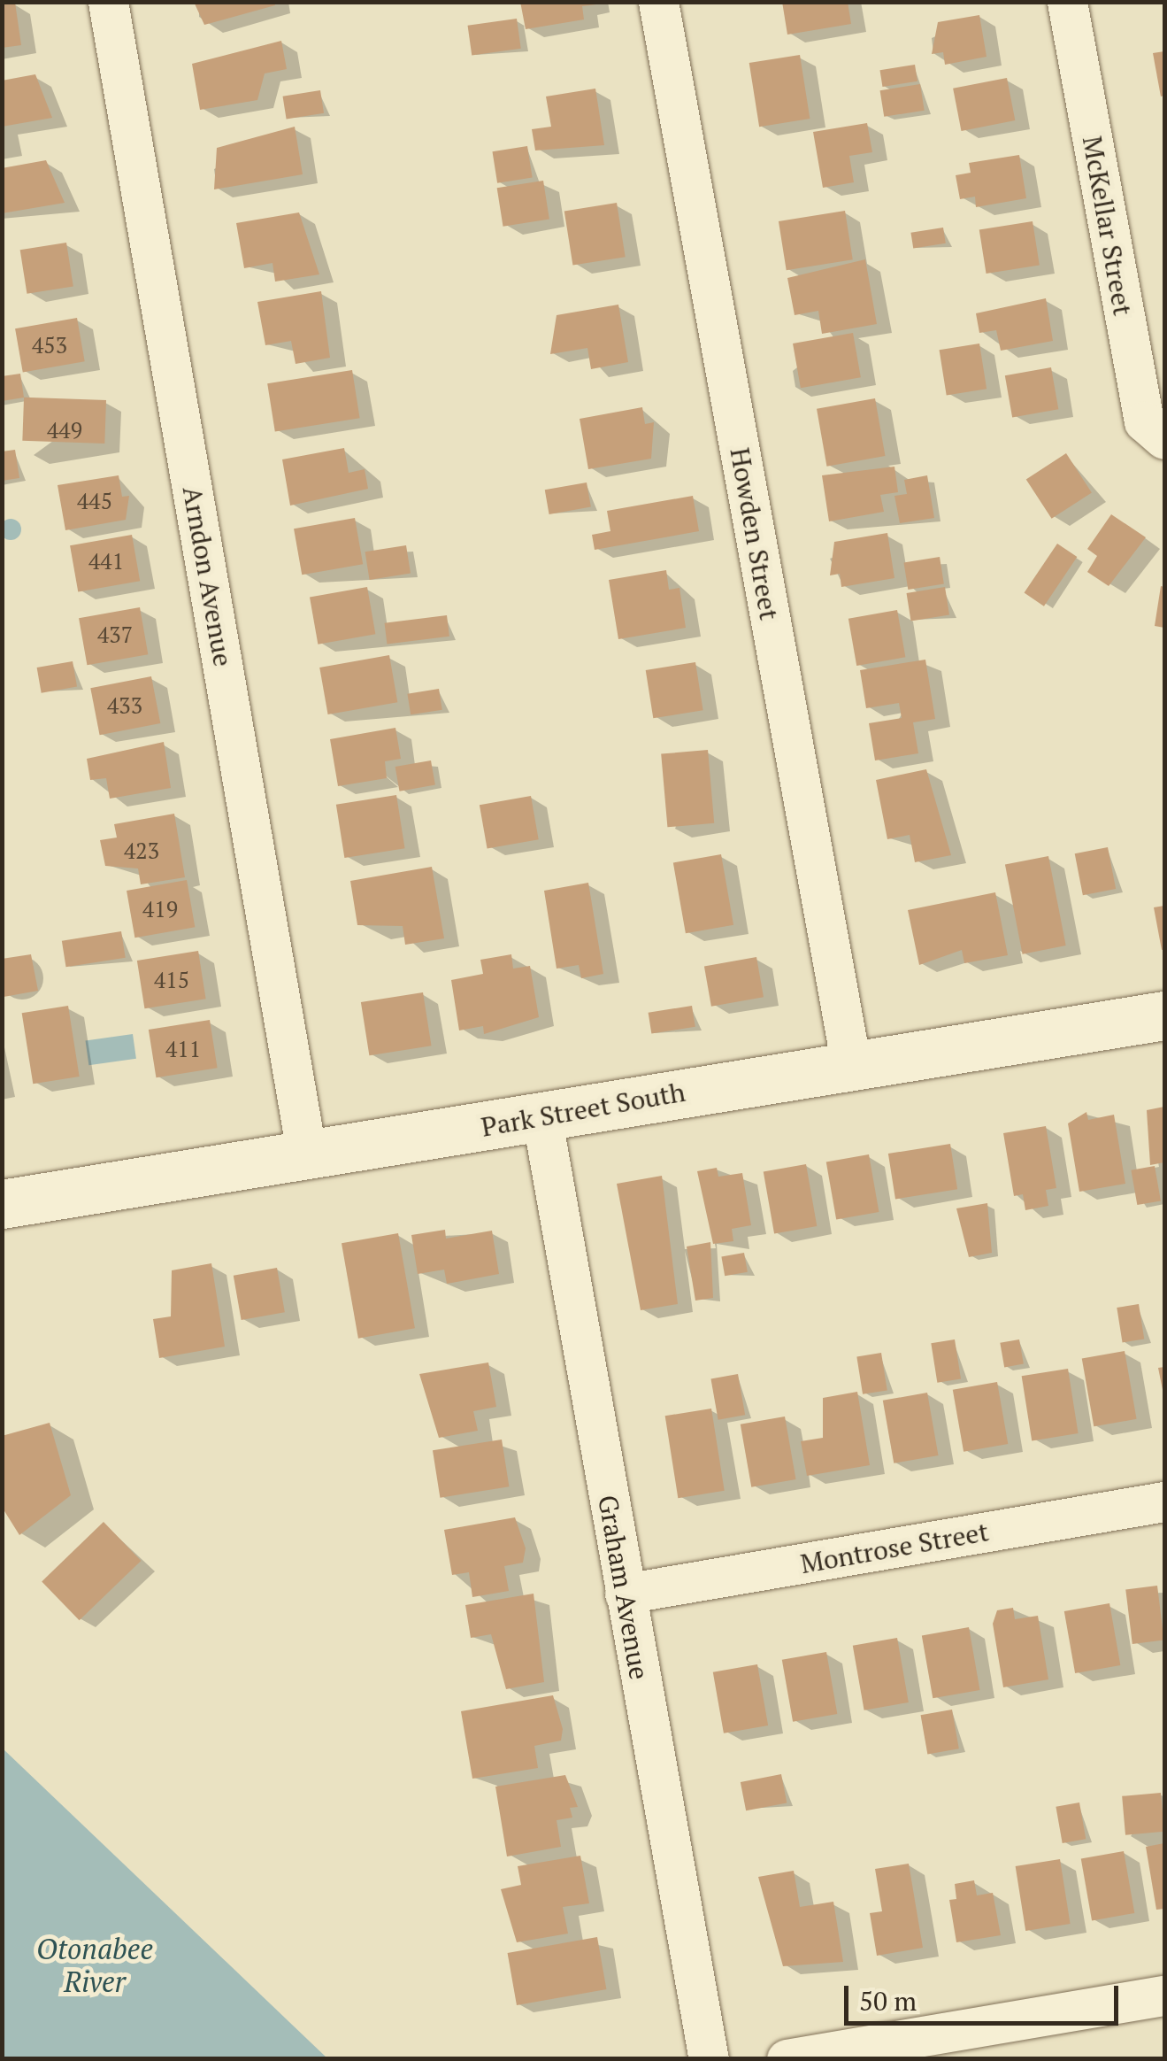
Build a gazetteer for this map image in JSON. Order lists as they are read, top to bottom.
{
  "streets": {
    "street": [
      "McKellar Street",
      "Howden Street",
      "Arndon Avenue",
      "Park Street South",
      "Montrose Street",
      "Graham Avenue"
    ]
  },
  "crossings": [
    ["Howden Street", "Park Street South"],
    ["Arndon Avenue", "Park Street South"],
    ["Park Street South", "Graham Avenue"],
    ["Montrose Street", "Graham Avenue"]
  ],
  "water": ["Otonabee River"],
  "house_numbers": [
    "453",
    "449",
    "445",
    "441",
    "437",
    "433",
    "423",
    "419",
    "415",
    "411"
  ],
  "scale_bar": "50 m"
}
